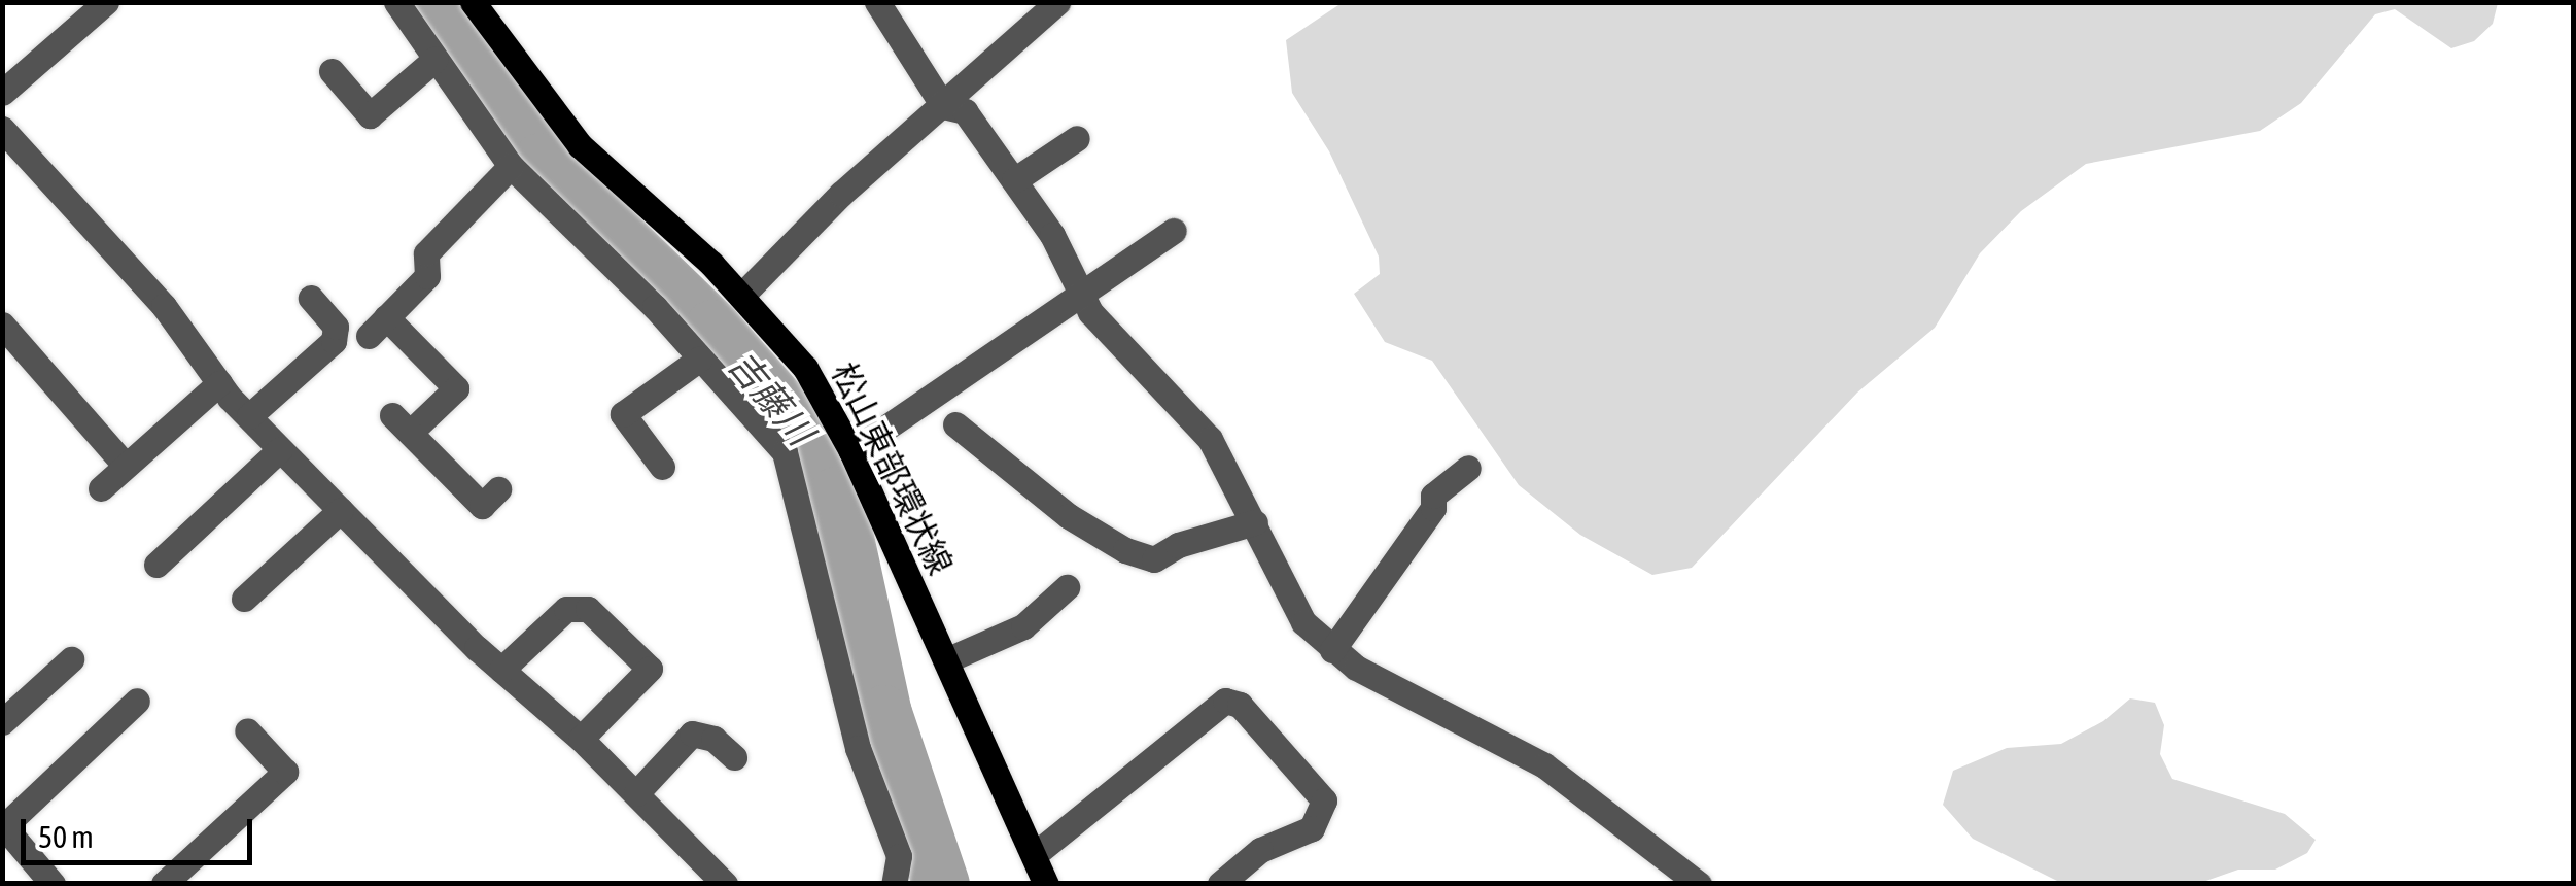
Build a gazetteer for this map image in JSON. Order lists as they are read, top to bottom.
{
  "streets": {
    "main road": ["松山東部環状線"]
  },
  "water": ["吉藤川"],
  "scale_bar": "50 m"
}
